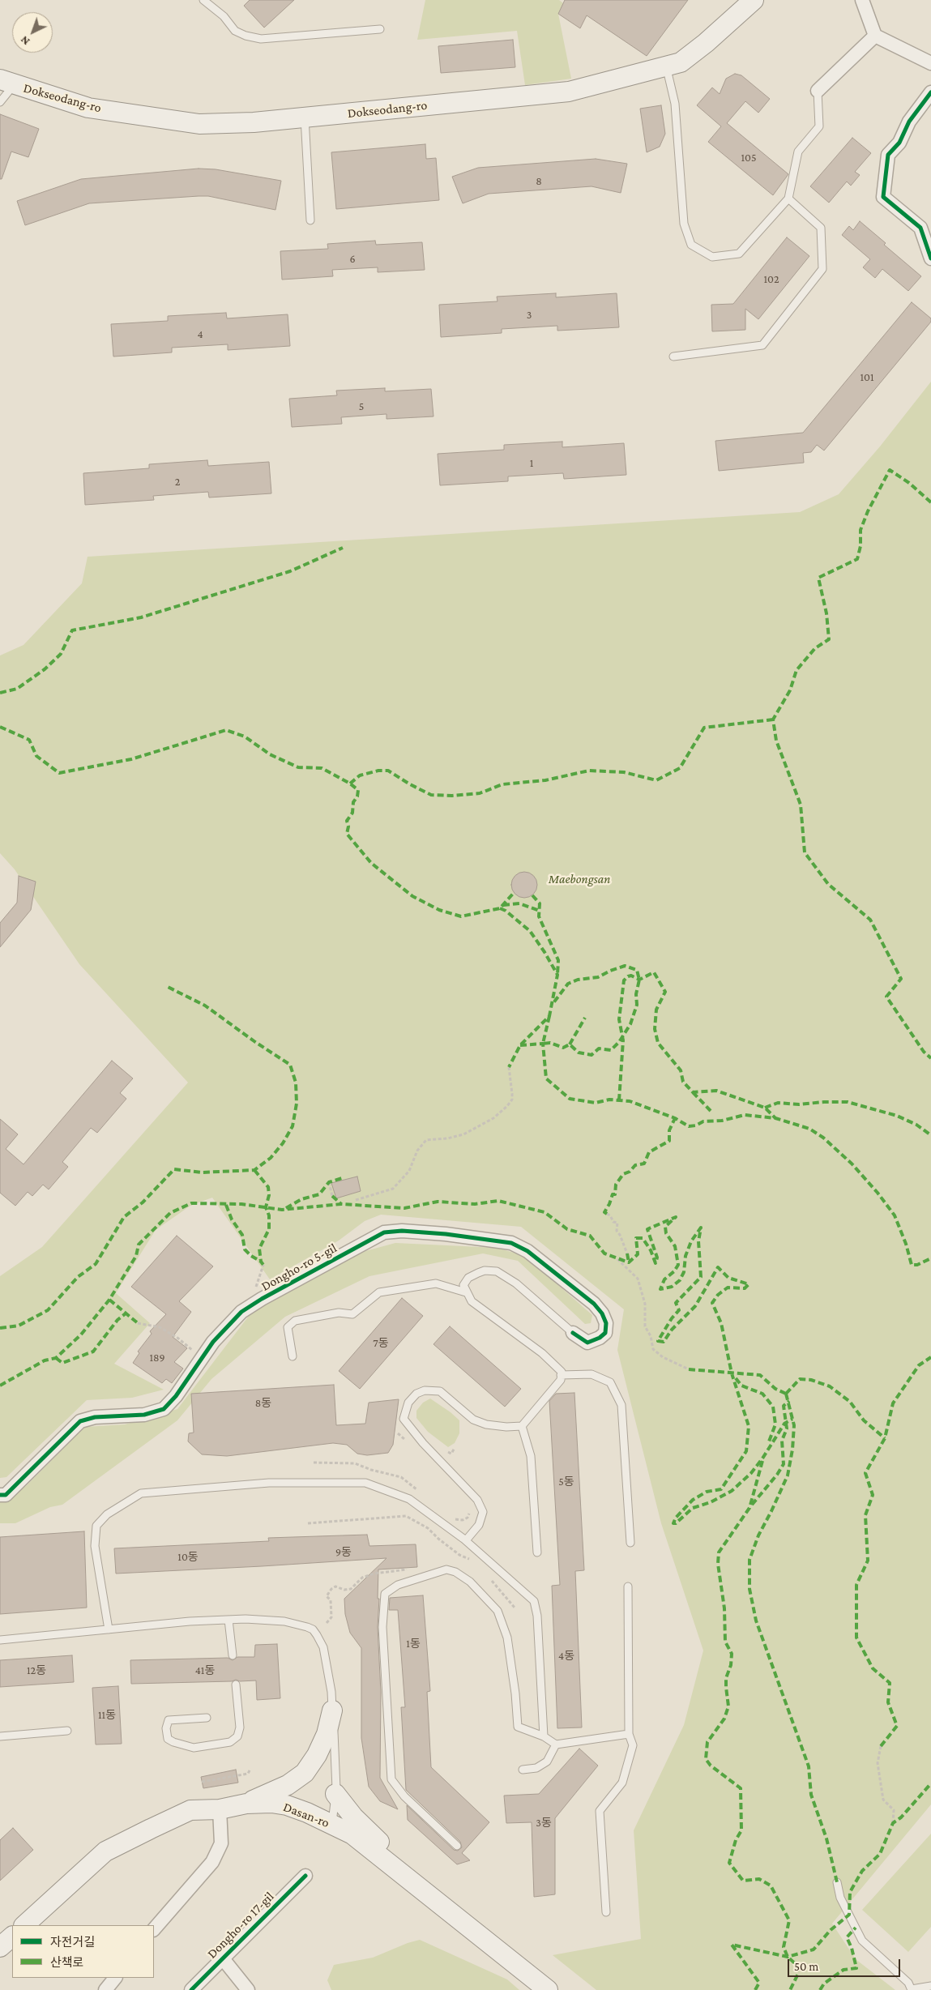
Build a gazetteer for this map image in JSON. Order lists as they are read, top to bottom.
{
  "streets": {
    "main road": ["Dokseodang-ro", "Dasan-ro"],
    "street": ["Dongho-ro 5-gil", "Dongho-ro 17-gil"]
  },
  "parks": ["Maebongsan"],
  "house_numbers": [
    "105",
    "8",
    "6",
    "102",
    "3",
    "4",
    "101",
    "5",
    "1",
    "2",
    "7동",
    "189",
    "8동",
    "5동",
    "9동",
    "10동",
    "1동",
    "4동",
    "12동",
    "41동",
    "11동",
    "3동"
  ],
  "legend": ["자전거길", "산책로"],
  "scale_bar": "50 m",
  "north": "bottom left"
}
